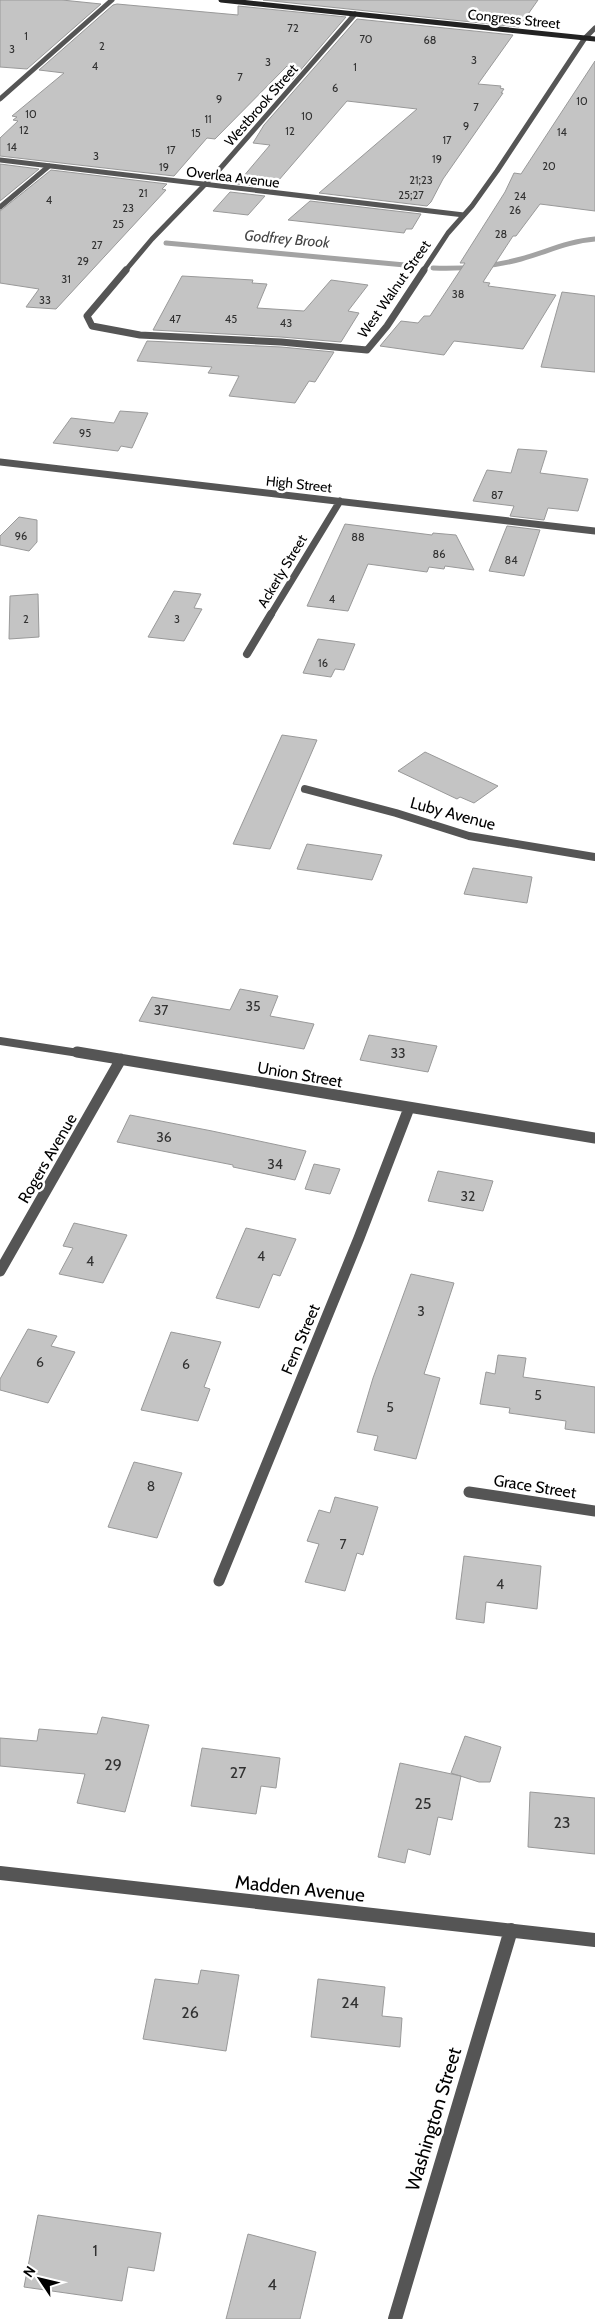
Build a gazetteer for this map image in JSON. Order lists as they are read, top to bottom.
{
  "streets": {
    "main road": ["Congress Street"],
    "street": [
      "Westbrook Street",
      "Overlea Avenue",
      "West Walnut Street",
      "High Street",
      "Ackerly Street",
      "Luby Avenue",
      "Union Street",
      "Rogers Avenue",
      "Fern Street",
      "Grace Street",
      "Madden Avenue",
      "Washington Street"
    ]
  },
  "crossings": [
    ["Congress Street", "Westbrook Street"],
    ["Congress Street", "West Walnut Street"],
    ["Westbrook Street", "Overlea Avenue"],
    ["Westbrook Street", "West Walnut Street"],
    ["Overlea Avenue", "West Walnut Street"],
    ["High Street", "Ackerly Street"],
    ["Union Street", "Rogers Avenue"],
    ["Union Street", "Fern Street"],
    ["Madden Avenue", "Washington Street"]
  ],
  "water": ["Godfrey Brook"],
  "house_numbers": [
    "72",
    "1",
    "70",
    "68",
    "2",
    "3",
    "3",
    "3",
    "4",
    "1",
    "7",
    "6",
    "9",
    "10",
    "7",
    "10",
    "10",
    "11",
    "9",
    "12",
    "12",
    "14",
    "15",
    "17",
    "14",
    "17",
    "3",
    "19",
    "20",
    "19",
    "21;23",
    "21",
    "25;27",
    "24",
    "4",
    "23",
    "26",
    "25",
    "28",
    "27",
    "29",
    "31",
    "38",
    "33",
    "47",
    "45",
    "43",
    "95",
    "87",
    "96",
    "88",
    "86",
    "84",
    "4",
    "2",
    "3",
    "16",
    "35",
    "37",
    "33",
    "36",
    "34",
    "32",
    "4",
    "4",
    "3",
    "6",
    "6",
    "5",
    "5",
    "8",
    "7",
    "4",
    "29",
    "27",
    "25",
    "23",
    "24",
    "26",
    "1",
    "4"
  ],
  "north": "top left"
}
